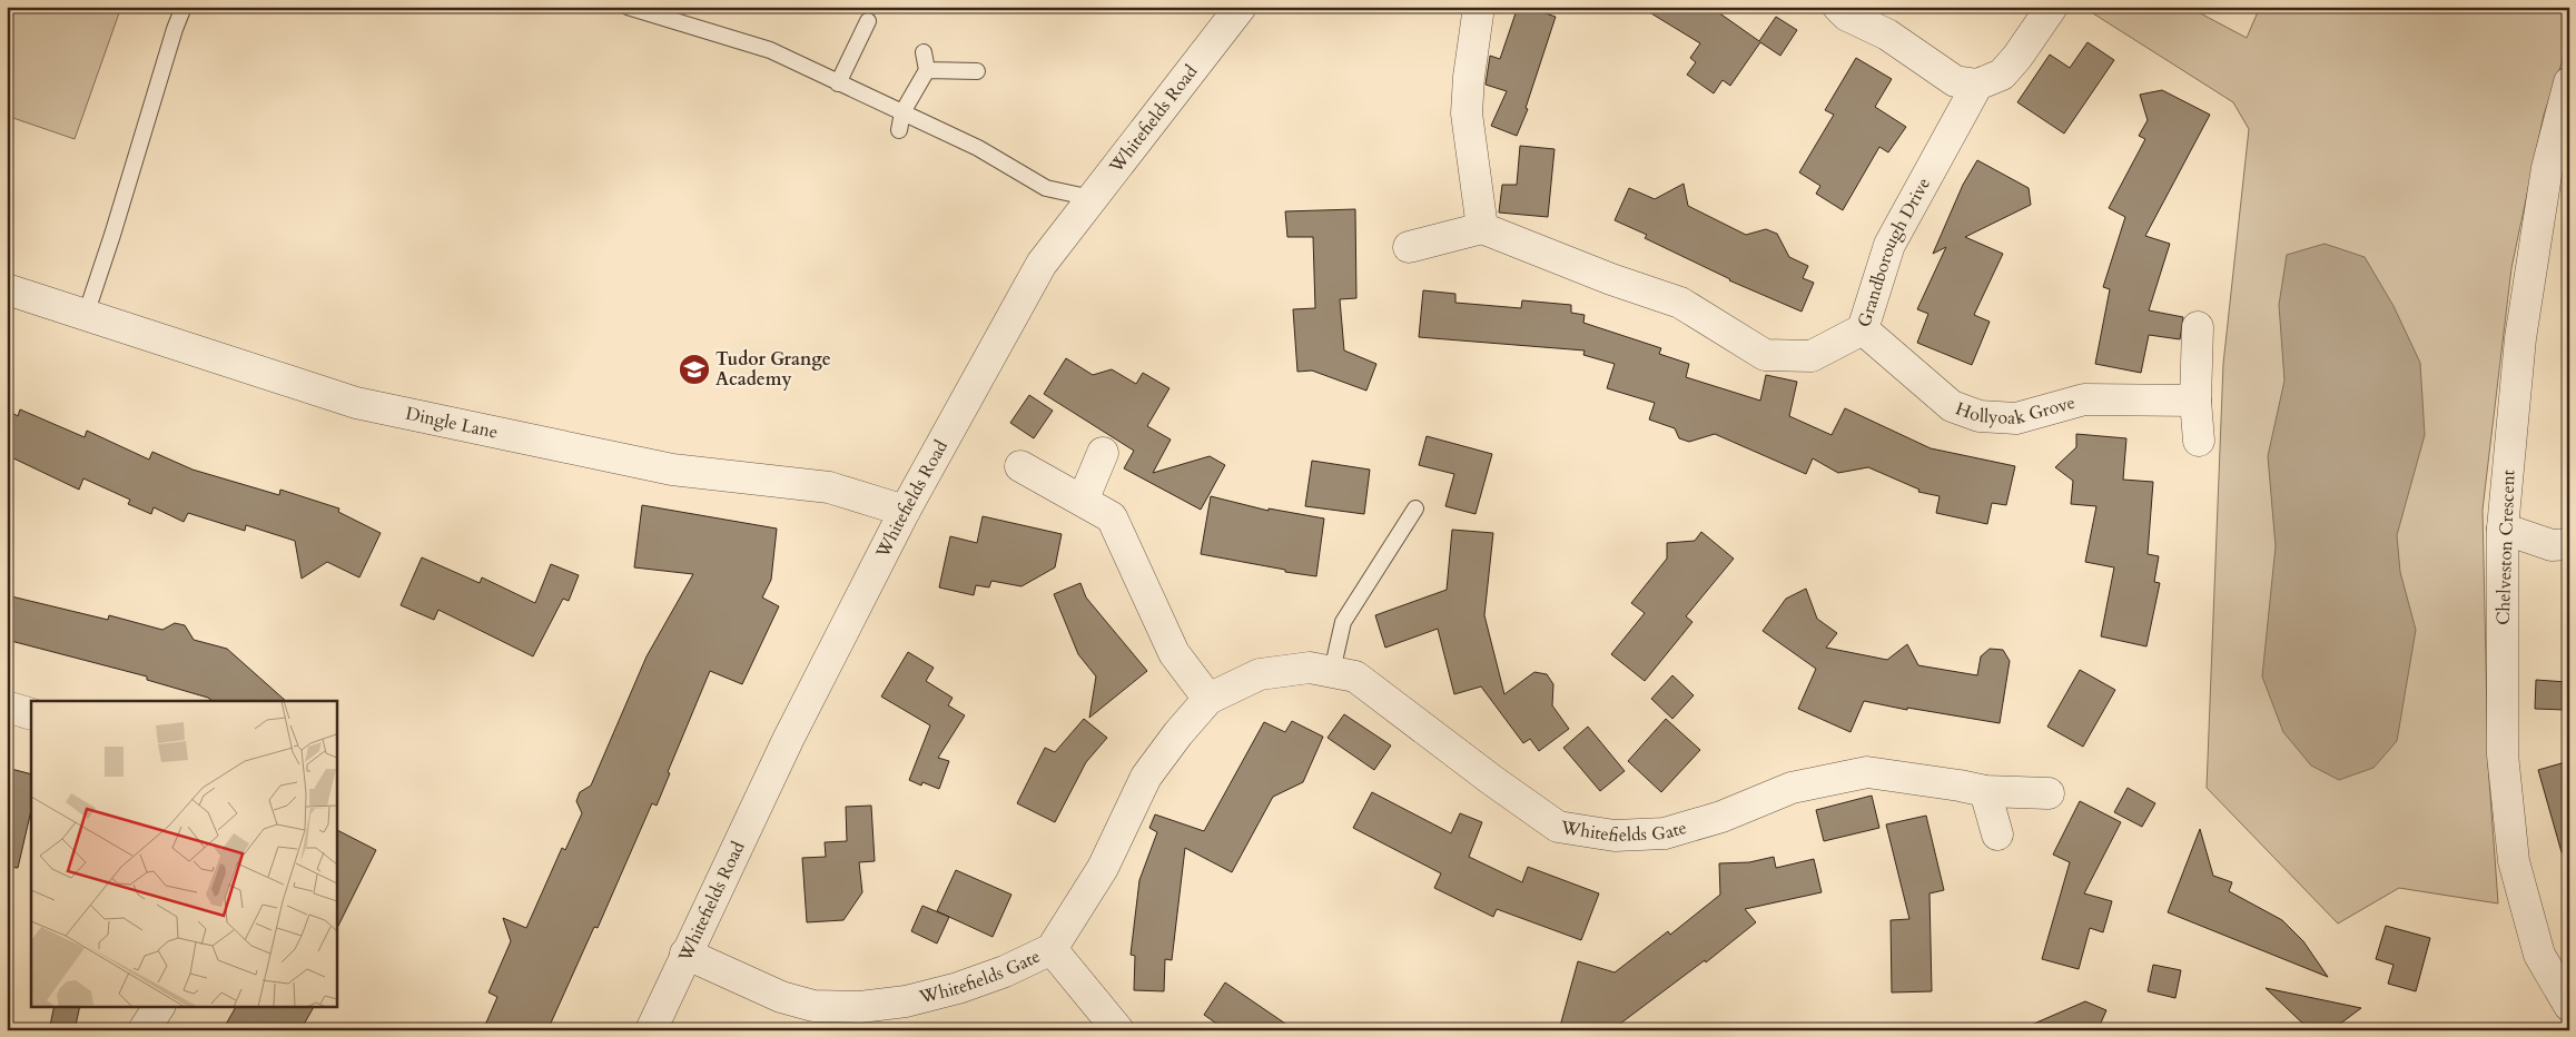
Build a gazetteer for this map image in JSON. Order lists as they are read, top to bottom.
{
  "streets": {
    "street": [
      "Whitefields Road",
      "Grandborough Drive",
      "Hollyoak Grove",
      "Dingle Lane",
      "Chelveston Crescent",
      "Whitefields Gate"
    ]
  },
  "crossings": [
    ["Whitefields Road", "Dingle Lane"],
    ["Whitefields Road", "Whitefields Gate"],
    ["Grandborough Drive", "Hollyoak Grove"]
  ],
  "places": {
    "school or university": ["Tudor Grange Academy"]
  }
}
